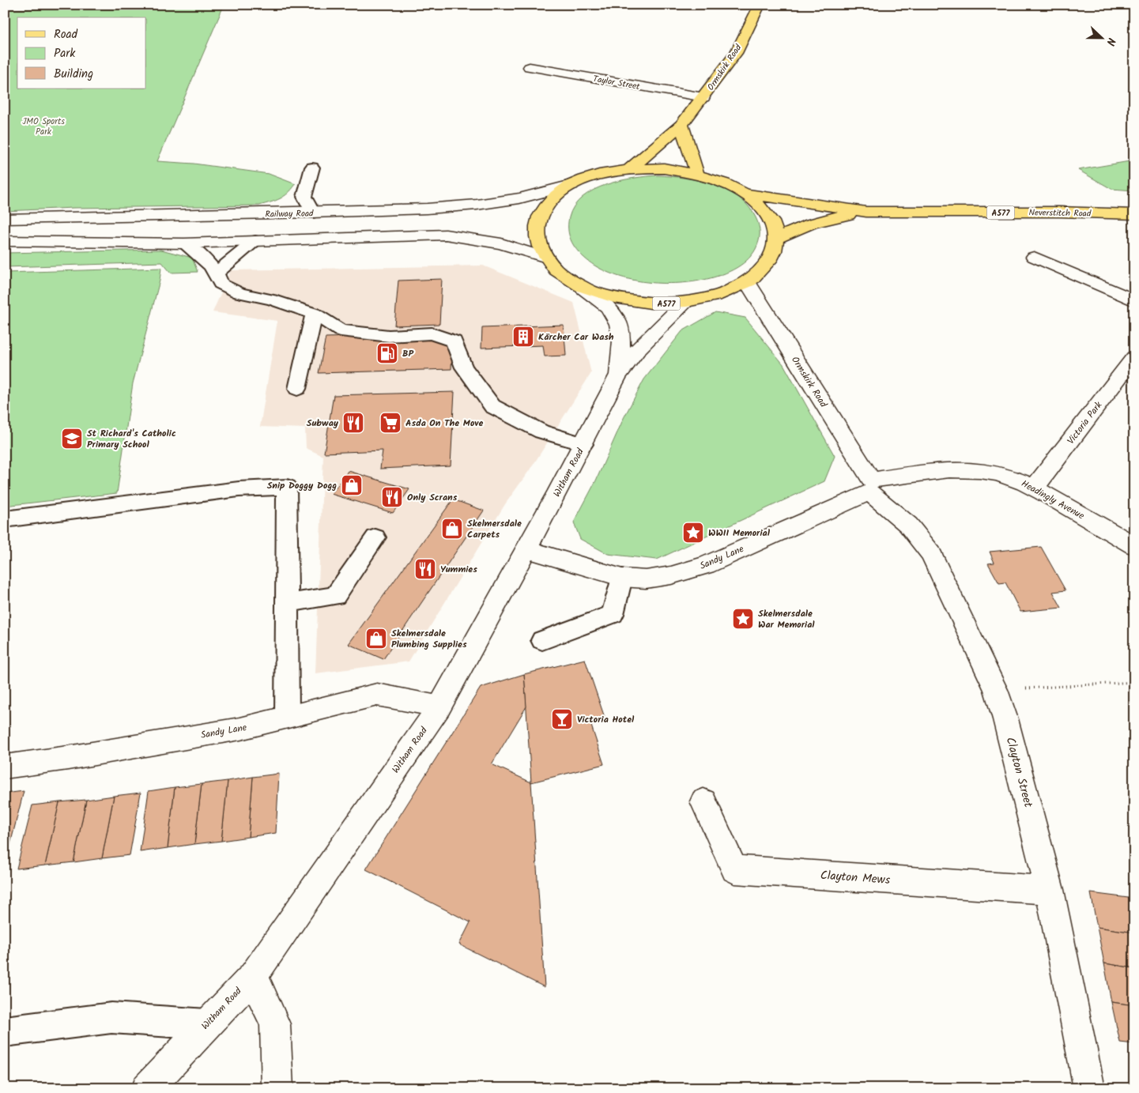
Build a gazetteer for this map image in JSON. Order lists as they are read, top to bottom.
{
  "streets": {
    "main road": ["Ormskirk Road", "A577", "Neverstitch Road"],
    "street": [
      "Taylor Street",
      "Railway Road",
      "Victoria Park",
      "Witham Road",
      "Headingly Avenue",
      "Sandy Lane",
      "Clayton Street",
      "Clayton Mews"
    ]
  },
  "crossings": [
    ["Ormskirk Road", "Taylor Street"],
    ["Ormskirk Road", "A577"],
    ["Ormskirk Road", "Headingly Avenue"],
    ["Ormskirk Road", "Sandy Lane"],
    ["Ormskirk Road", "Clayton Street"],
    ["A577", "Neverstitch Road"],
    ["A577", "Railway Road"],
    ["A577", "Witham Road"],
    ["Victoria Park", "Headingly Avenue"],
    ["Witham Road", "Sandy Lane"],
    ["Headingly Avenue", "Sandy Lane"],
    ["Headingly Avenue", "Clayton Street"],
    ["Sandy Lane", "Clayton Street"],
    ["Clayton Street", "Clayton Mews"]
  ],
  "parks": ["JMO Sports Park"],
  "places": {
    "building": ["Kärcher Car Wash"],
    "fuel station": ["BP"],
    "restaurant": ["Subway", "Only Scrans", "Yummies"],
    "supermarket": ["Asda On The Move"],
    "school or university": ["St Richard's Catholic Primary School"],
    "shop": ["Snip Doggy Dogg", "Skelmersdale Carpets", "Skelmersdale Plumbing Supplies"],
    "place": ["WWII Memorial", "Skelmersdale War Memorial"],
    "bar": ["Victoria Hotel"]
  },
  "legend": ["Road", "Park", "Building"],
  "north": "right"
}
